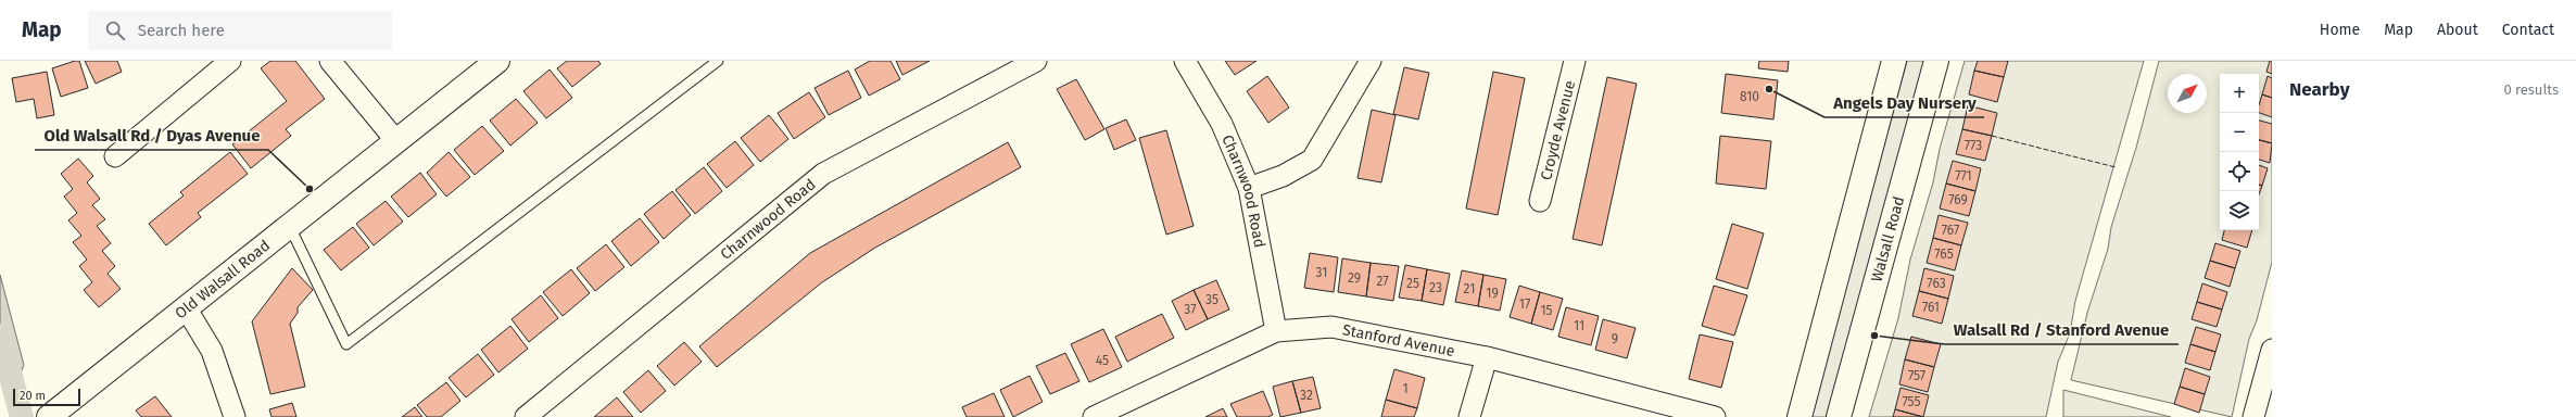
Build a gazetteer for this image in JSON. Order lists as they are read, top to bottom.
{
  "streets": {
    "main road": ["Walsall Road", "Old Walsall Road"],
    "street": ["Croyde Avenue", "Charnwood Road", "Stanford Avenue"]
  },
  "crossings": [
    ["Charnwood Road", "Stanford Avenue"]
  ],
  "places": ["Angels Day Nursery", "Old Walsall Rd / Dyas Avenue", "Walsall Rd / Stanford Avenue"],
  "house_numbers": [
    "810",
    "773",
    "771",
    "769",
    "767",
    "765",
    "31",
    "29",
    "27",
    "25",
    "763",
    "23",
    "21",
    "19",
    "35",
    "17",
    "761",
    "37",
    "15",
    "11",
    "9",
    "45",
    "757",
    "1",
    "32",
    "755"
  ],
  "scale_bar": "20 m",
  "north": "top right",
  "page": {
    "header": "Map",
    "search": "Search here",
    "nav": [
      "Home",
      "Map",
      "About",
      "Contact"
    ],
    "heading": ["Nearby", "0 results"],
    "map_buttons": ["+", "−"],
    "scale": "20 m"
  }
}
